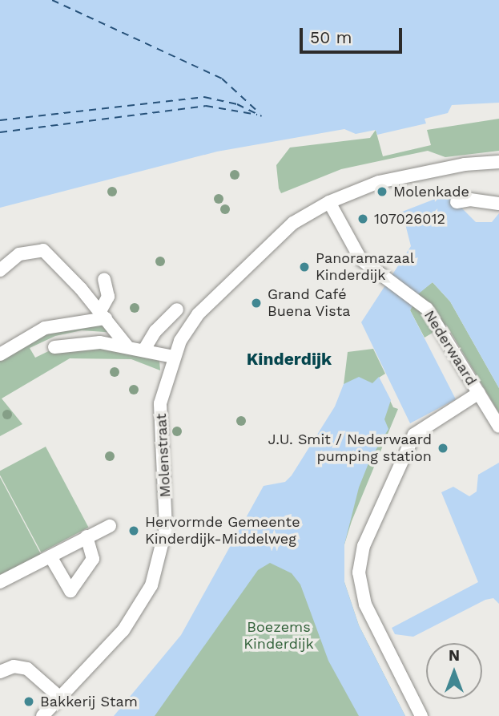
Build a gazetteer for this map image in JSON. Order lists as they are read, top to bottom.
{
  "streets": {
    "street": ["Nederwaard", "Molenstraat"]
  },
  "crossings": [
    ["Nederwaard", "Molenstraat"]
  ],
  "districts": ["Kinderdijk"],
  "parks": ["Boezems Kinderdijk"],
  "places": [
    "Molenkade",
    "107026012",
    "Panoramazaal Kinderdijk",
    "Grand Café Buena Vista",
    "J.U. Smit / Nederwaard pumping station",
    "Hervormde Gemeente Kinderdijk-Middelweg",
    "Bakkerij Stam"
  ],
  "scale_bar": "50 m",
  "north": "top"
}
